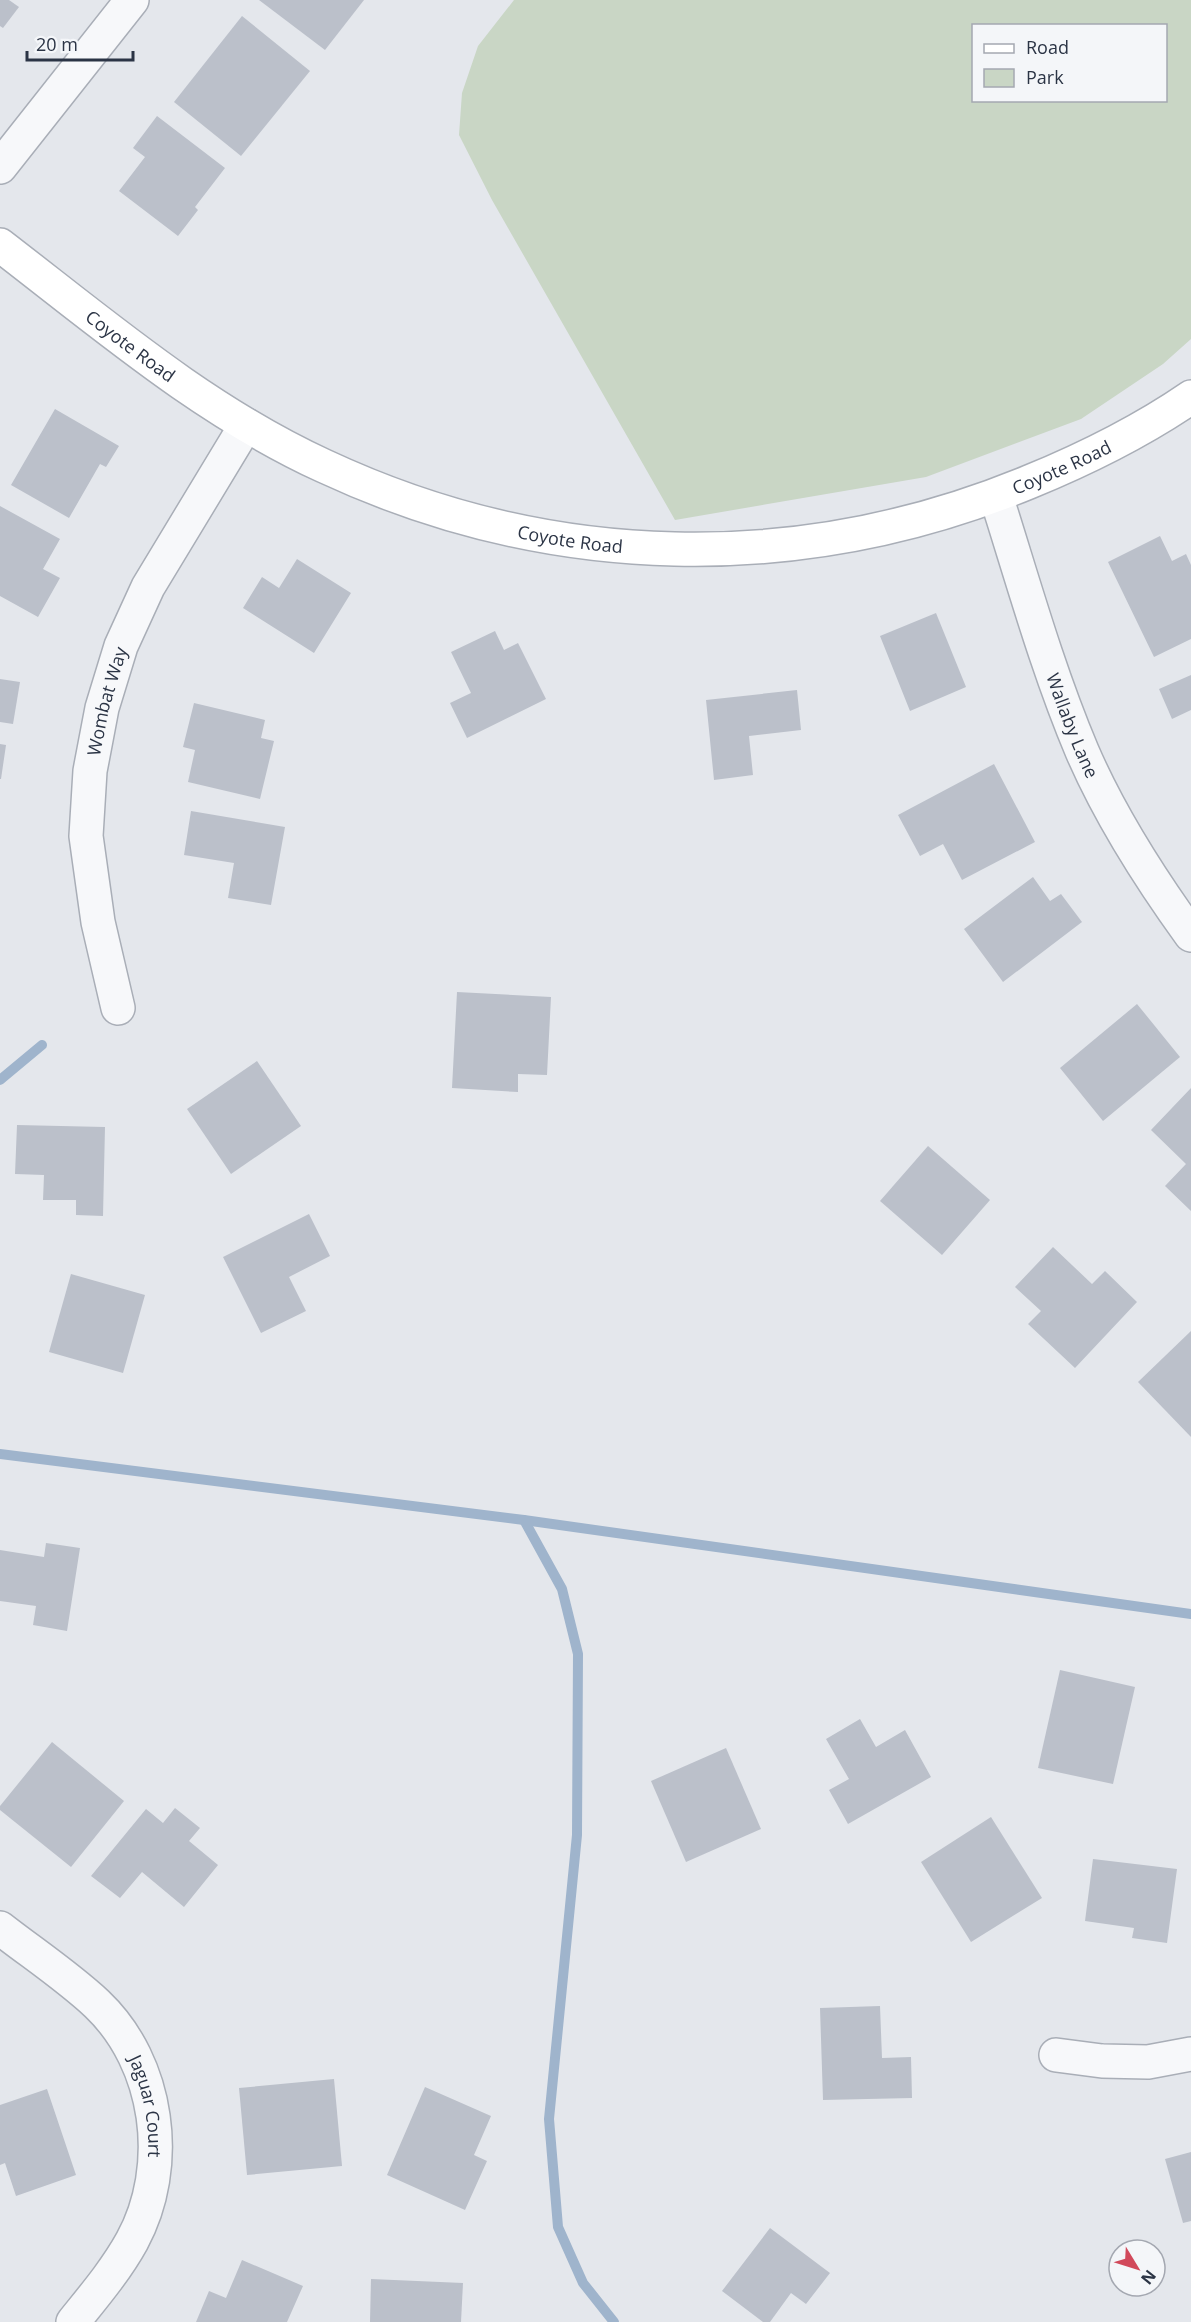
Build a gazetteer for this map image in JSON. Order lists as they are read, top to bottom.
{
  "streets": {
    "street": [
      "Coyote Road",
      "Wombat Way",
      "Wallaby Lane",
      "Jaguar Court"
    ]
  },
  "crossings": [
    ["Coyote Road", "Wombat Way"],
    ["Coyote Road", "Wallaby Lane"]
  ],
  "legend": ["Road", "Park"],
  "scale_bar": "20 m",
  "north": "bottom right"
}
